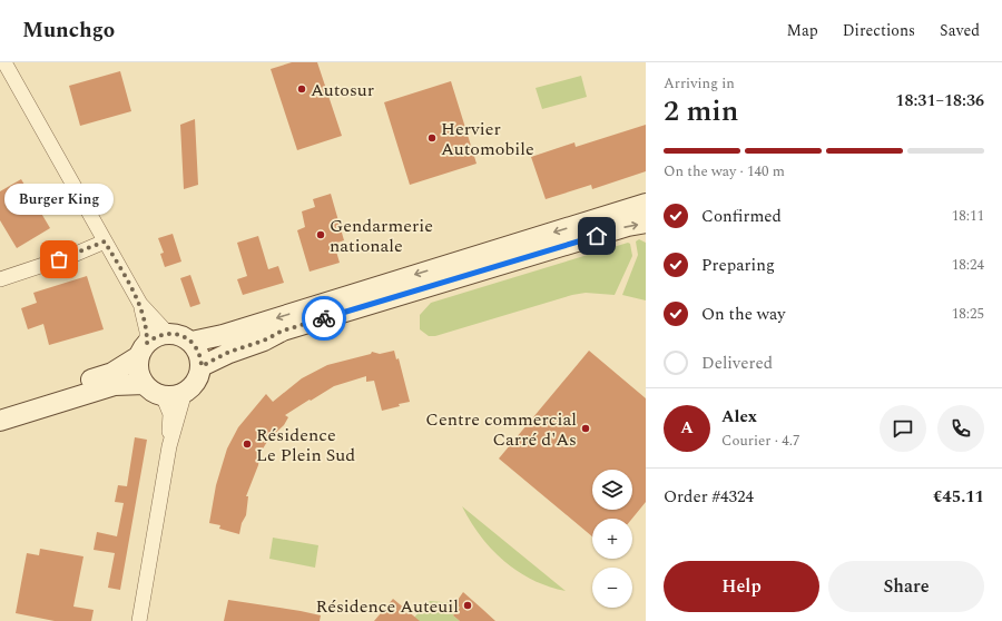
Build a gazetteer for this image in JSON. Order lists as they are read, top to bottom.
{
  "places": [
    "Autosur",
    "Hervier Automobile",
    "Gendarmerie nationale",
    "Burger King",
    "Centre commercial Carré d'As",
    "Résidence Le Plein Sud",
    "Résidence Auteuil"
  ],
  "page": {
    "header": "Munchgo",
    "nav": ["Map", "Directions", "Saved"],
    "heading": ["2 min", "Arriving in", "18:31–18:36"],
    "panel": [
      "Alex",
      "Courier · 4.7",
      "Order #4324",
      "€45.11"
    ],
    "bar": "On the way · 140 m",
    "bubble": "Burger King",
    "list": [
      ["Confirmed", "18:11"],
      ["Preparing", "18:24"],
      ["On the way", "18:25"],
      "Delivered"
    ],
    "round": "A",
    "map_buttons": ["+", "−"],
    "buttons": ["Help", "Share"]
  }
}
